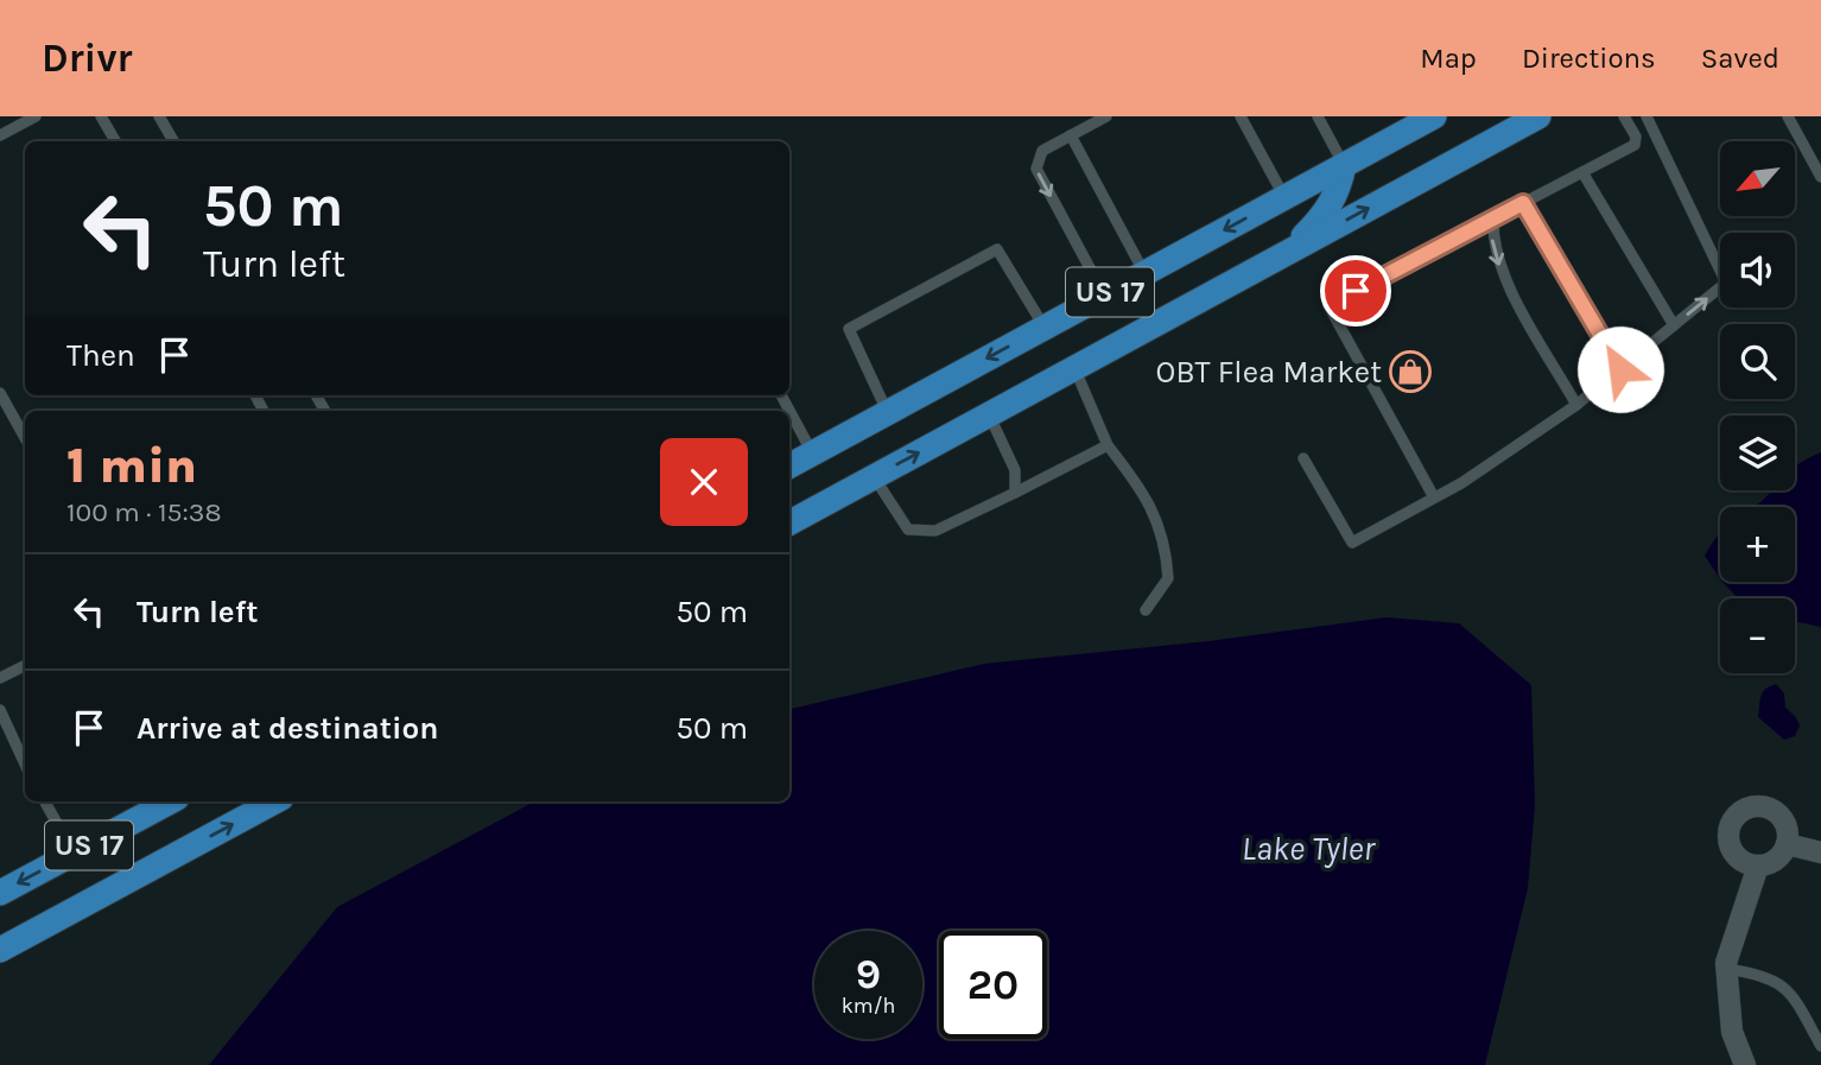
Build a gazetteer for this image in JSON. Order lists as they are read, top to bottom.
{
  "streets": {
    "main road": ["US 17"]
  },
  "water": ["Lake Tyler"],
  "places": {
    "shop": ["OBT Flea Market"]
  },
  "north": "bottom left",
  "page": {
    "header": "Drivr",
    "nav": ["Map", "Directions", "Saved"],
    "map_buttons": ["+", "−"],
    "turn": ["50 m", "Turn left"],
    "then": "Then",
    "heading": ["1 min", "100 m · 15:38"],
    "list": [
      {
        "name": "Turn left",
        "value": "50 m"
      },
      {
        "name": "Arrive at destination",
        "value": "50 m"
      }
    ],
    "speed": "9 km/h",
    "limit": "20"
  }
}
